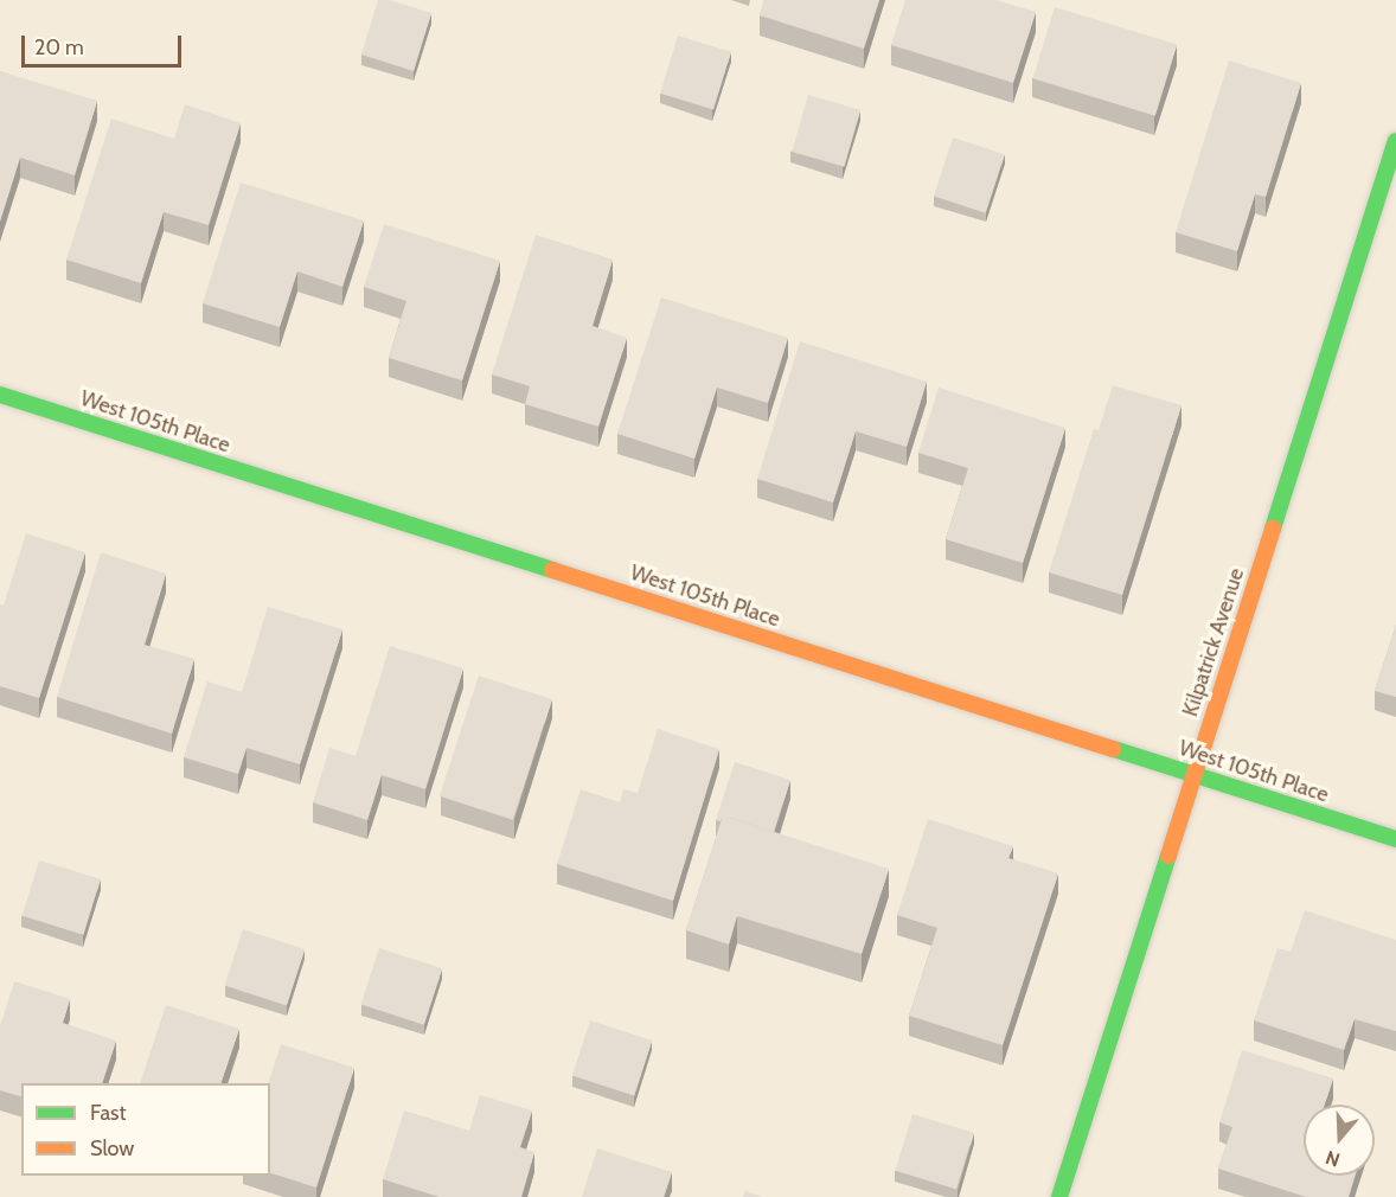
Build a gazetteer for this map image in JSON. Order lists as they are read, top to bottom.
{
  "streets": {
    "street": ["West 105th Place", "Kilpatrick Avenue"]
  },
  "crossings": [
    ["West 105th Place", "Kilpatrick Avenue"]
  ],
  "legend": ["Fast", "Slow"],
  "scale_bar": "20 m",
  "north": "bottom"
}
